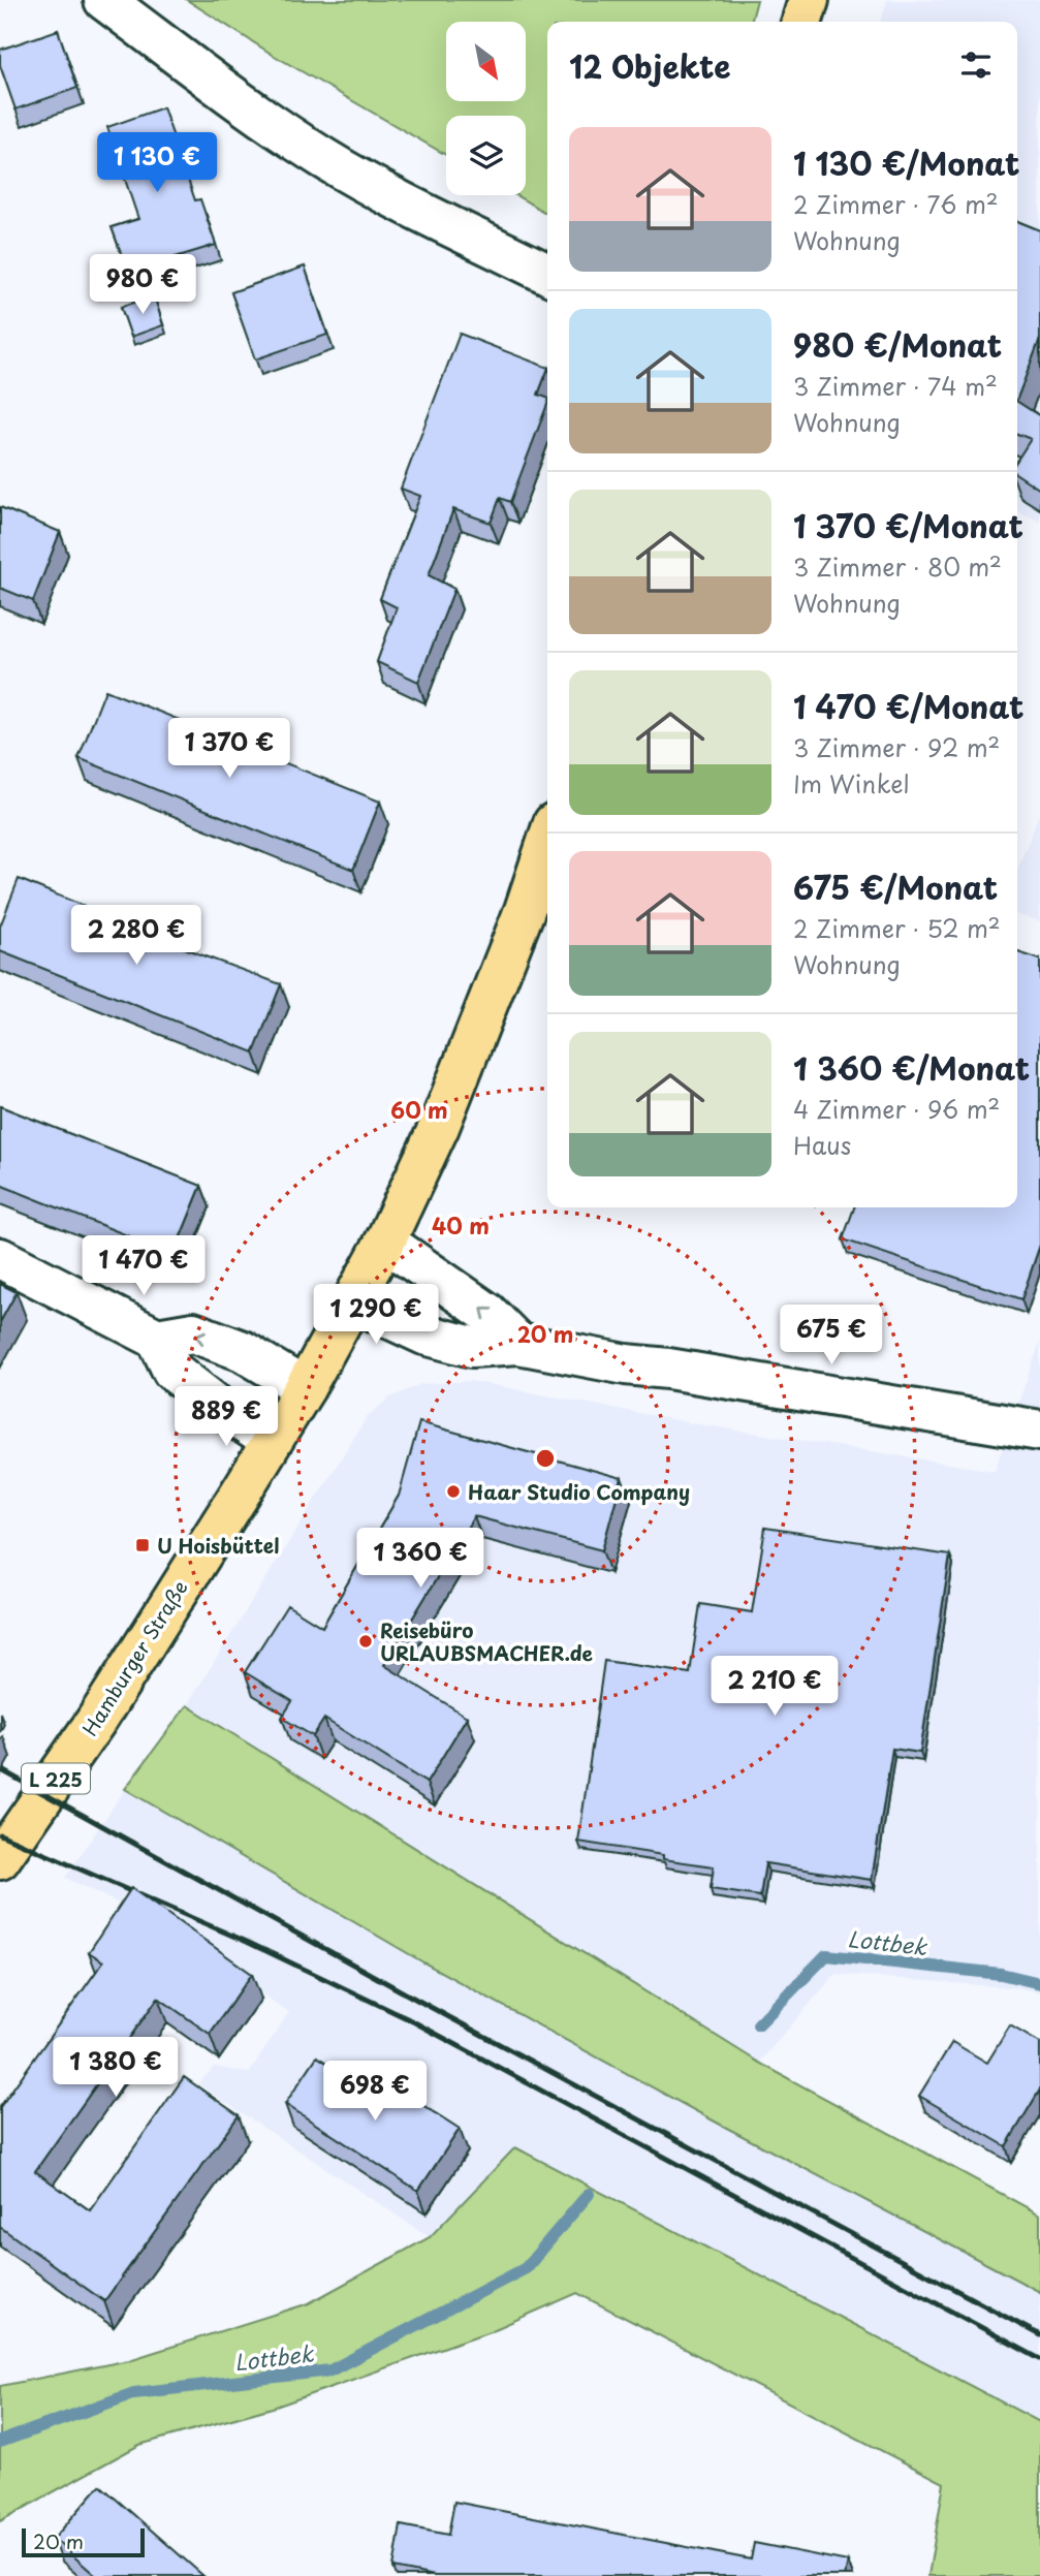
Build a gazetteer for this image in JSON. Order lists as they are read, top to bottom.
{
  "streets": {
    "main road": ["Hamburger Straße", "L 225"]
  },
  "water": ["Lottbek"],
  "places": {
    "other": ["Haar Studio Company", "Reisebüro URLAUBSMACHER.de"],
    "transit": ["U Hoisbüttel"]
  },
  "scale_bar": "20 m",
  "north": "bottom right",
  "page": {
    "heading": "12 Objekte",
    "list": [
      {
        "name": "1 130 €/Monat",
        "note": "2 Zimmer · 76 m² · Wohnung"
      },
      {
        "name": "980 €/Monat",
        "note": "3 Zimmer · 74 m² · Wohnung"
      },
      {
        "name": "1 370 €/Monat",
        "note": "3 Zimmer · 80 m² · Wohnung"
      },
      {
        "name": "1 470 €/Monat",
        "note": "3 Zimmer · 92 m² · Im Winkel"
      },
      {
        "name": "675 €/Monat",
        "note": "2 Zimmer · 52 m² · Wohnung"
      },
      {
        "name": "1 360 €/Monat",
        "note": "4 Zimmer · 96 m² · Haus"
      }
    ],
    "price": [
      "1 130 €",
      "980 €",
      "1 370 €",
      "2 280 €",
      "1 470 €",
      "1 290 €",
      "675 €",
      "889 €",
      "1 360 €",
      "2 210 €",
      "1 380 €",
      "698 €"
    ],
    "scale": "20 m"
  },
  "rings": ["60 m", "40 m", "20 m"]
}
